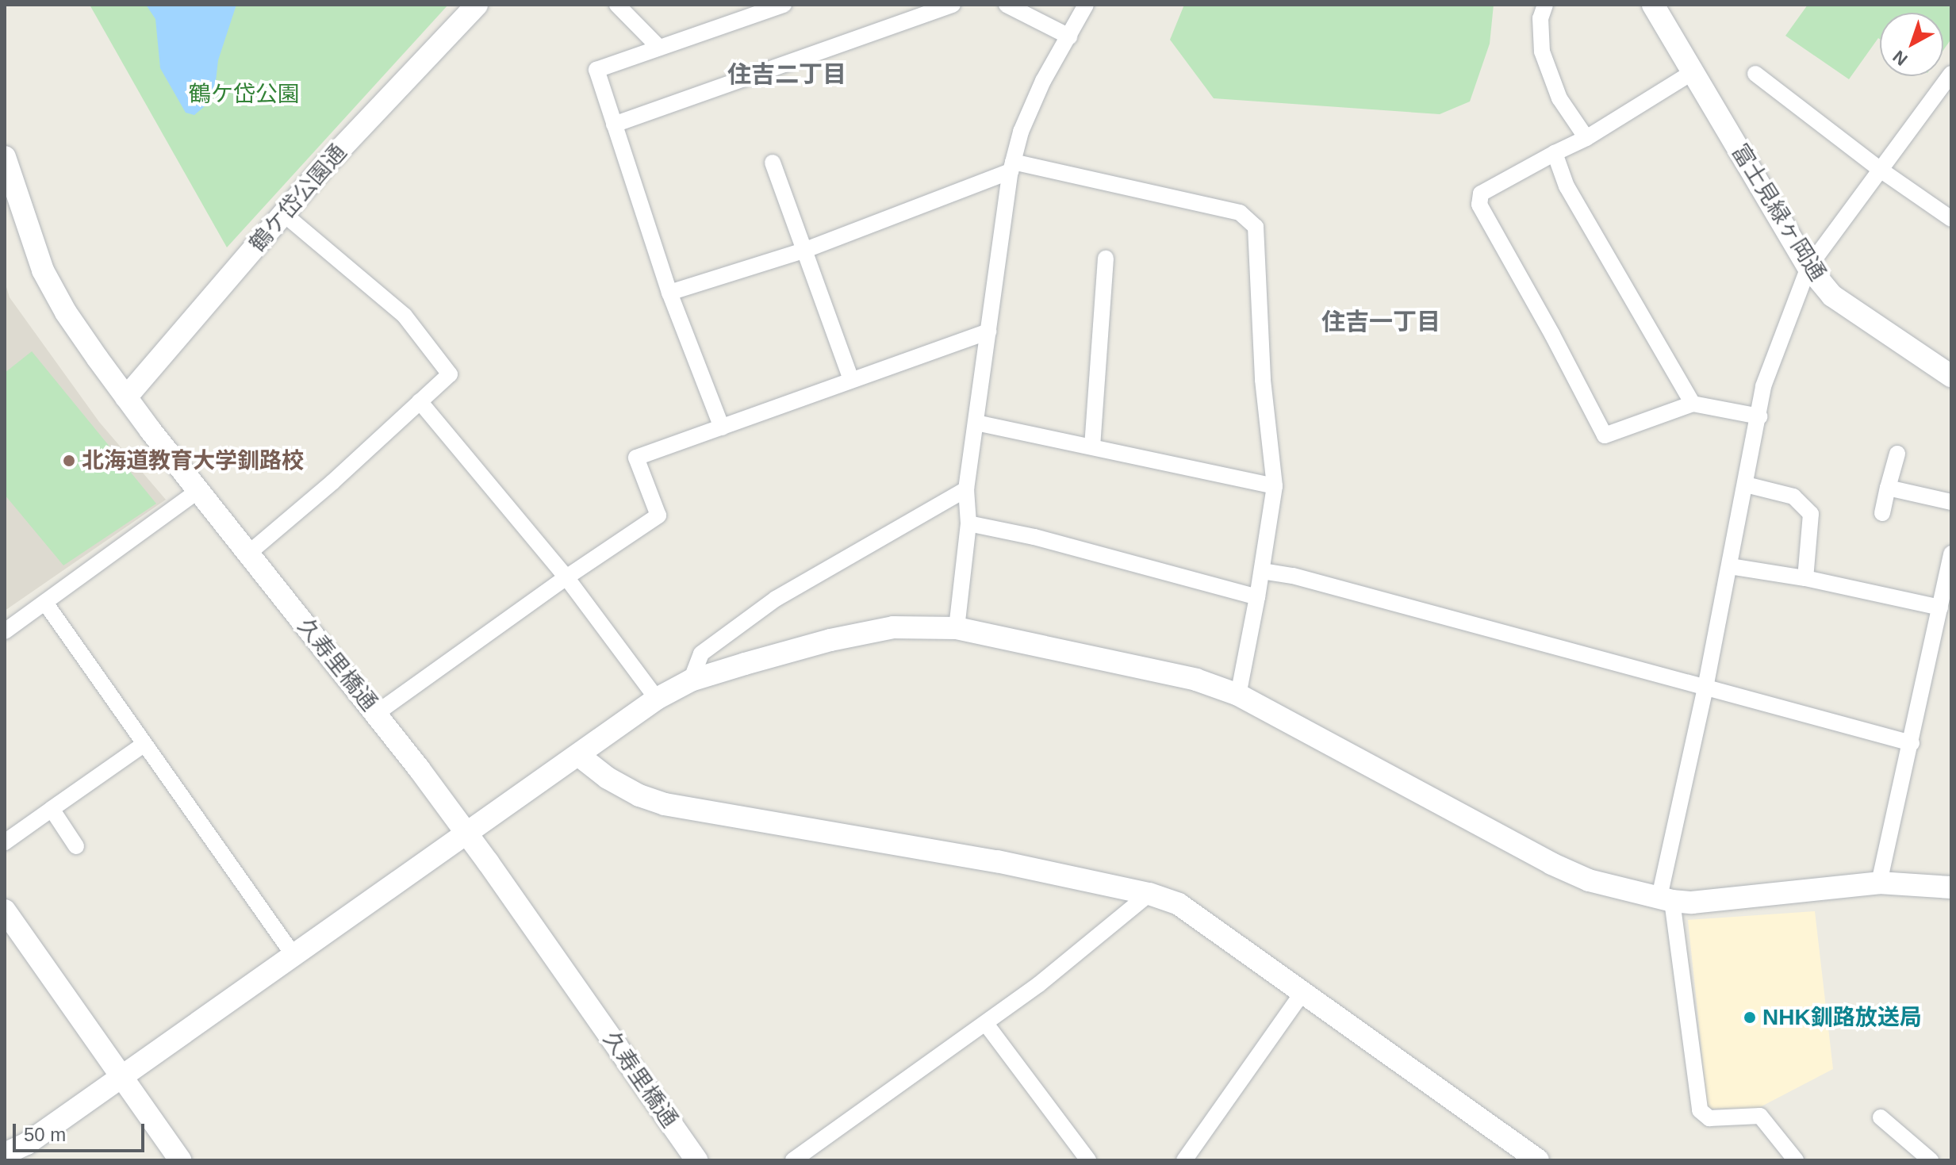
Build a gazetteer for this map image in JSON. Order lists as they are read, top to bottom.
{
  "streets": {
    "street": ["鶴ケ岱公園通", "富士見緑ヶ岡通", "久寿里橋通"]
  },
  "crossings": [
    ["鶴ケ岱公園通", "久寿里橋通"]
  ],
  "districts": ["住吉二丁目", "住吉一丁目"],
  "parks": ["鶴ケ岱公園"],
  "places": ["北海道教育大学釧路校", "NHK釧路放送局"],
  "scale_bar": "50 m",
  "north": "bottom left"
}
